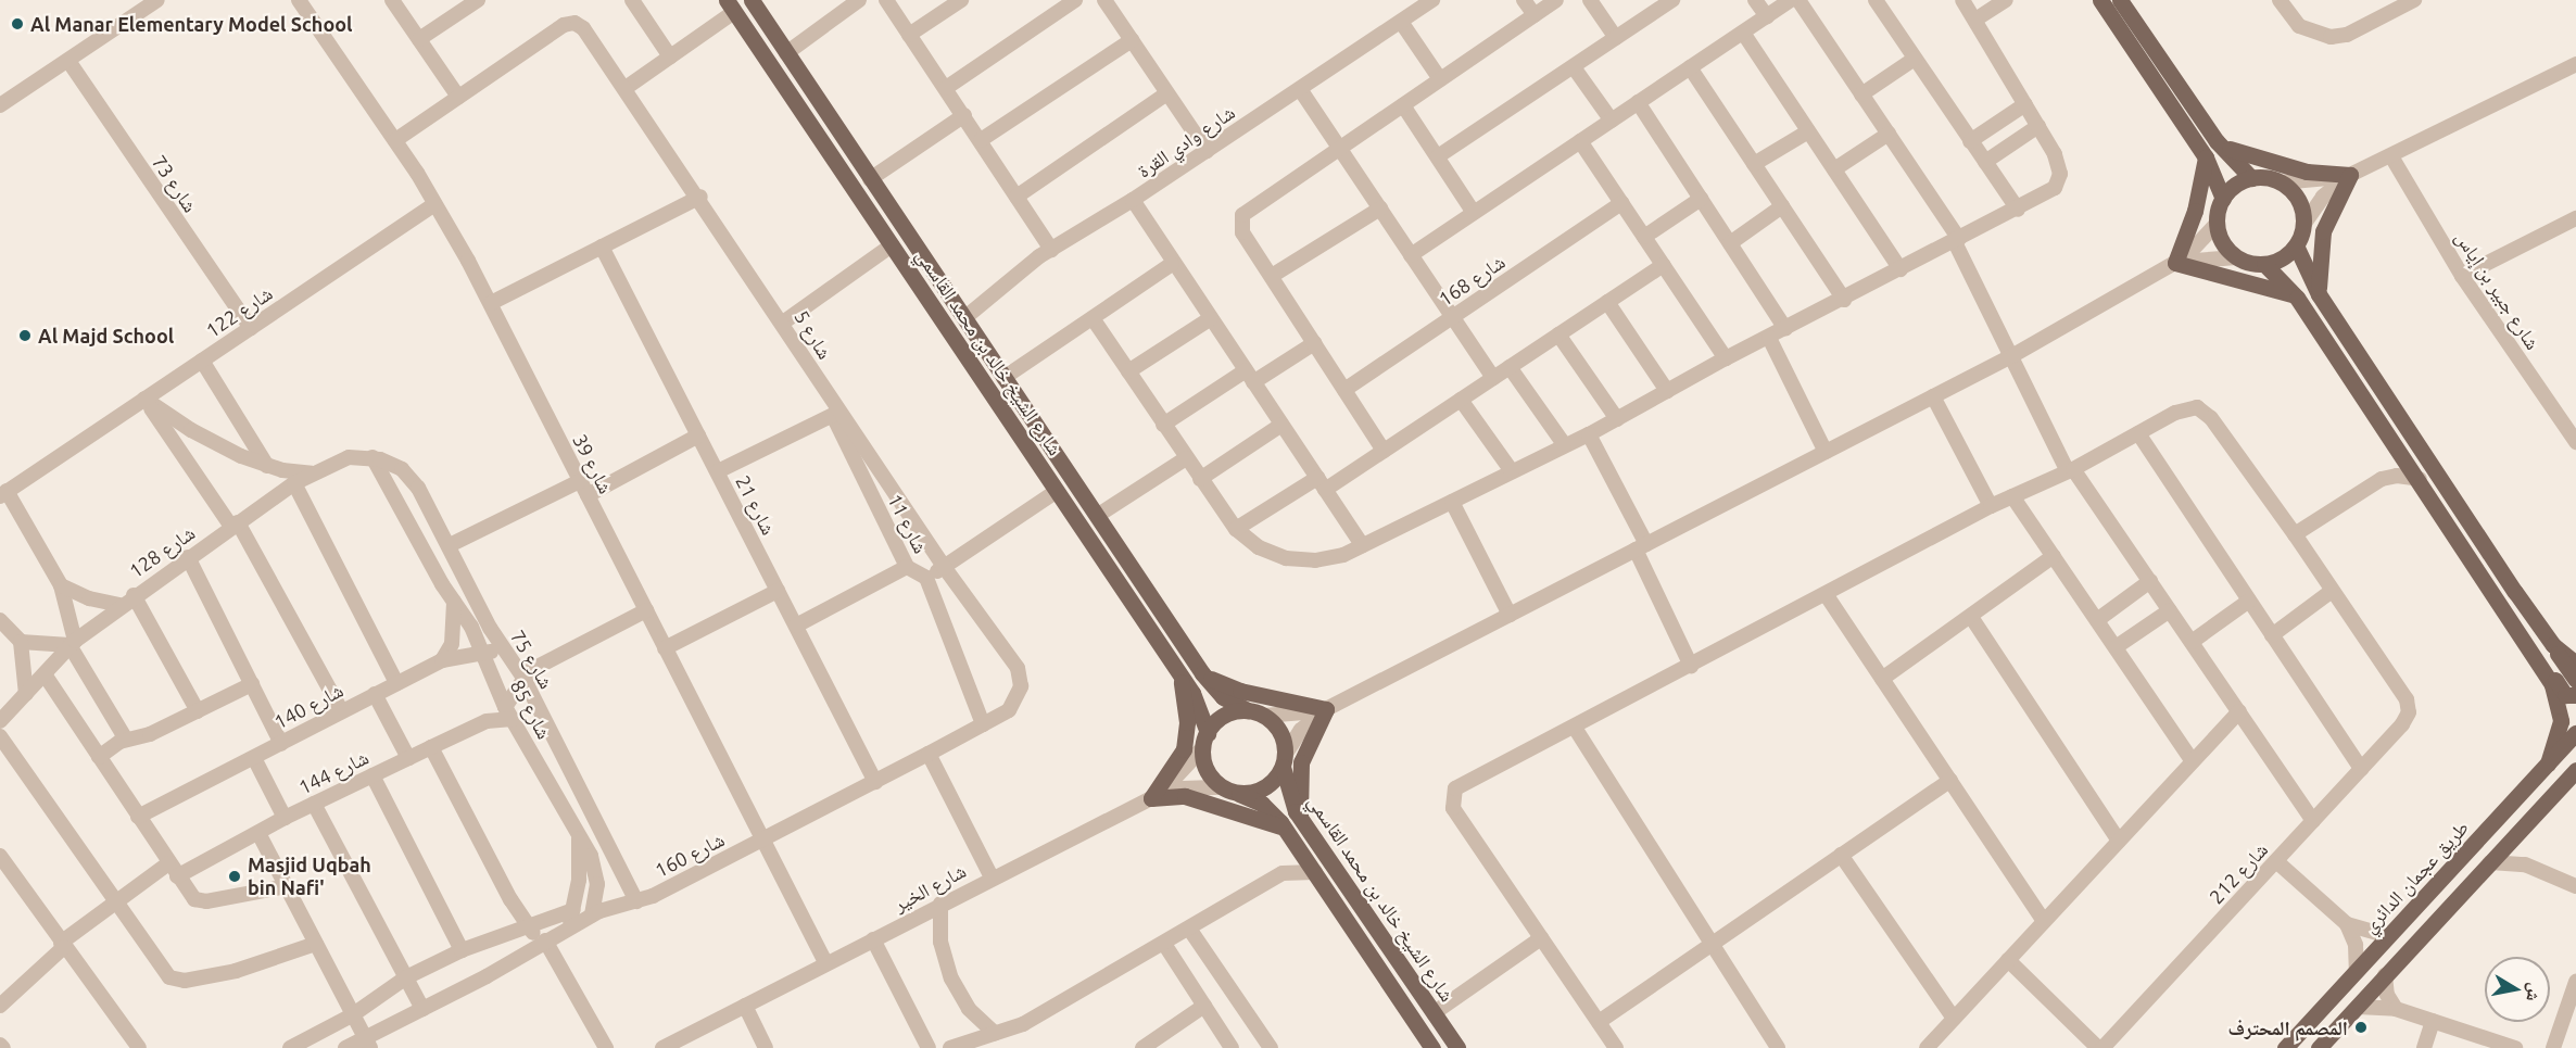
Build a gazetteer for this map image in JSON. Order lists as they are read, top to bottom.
{
  "streets": {
    "main road": ["شارع الشيخ خالد بن محمد القاسمي", "طريق عجمان الدائري"],
    "street": [
      "شارع وادي القرة",
      "شارع 73",
      "شارع 168",
      "شارع جبير بن إياس",
      "شارع 122",
      "شارع 5",
      "شارع 39",
      "شارع 21",
      "شارع 11",
      "شارع 128",
      "شارع 75",
      "شارع 140",
      "شارع 85",
      "شارع 144",
      "شارع 160",
      "212 شارع",
      "شارع الخير"
    ]
  },
  "crossings": [
    ["شارع وادي القرة", "شارع الشيخ خالد بن محمد القاسمي"],
    ["شارع 73", "شارع 122"],
    ["شارع 122", "شارع 39"],
    ["شارع 5", "شارع 11"],
    ["شارع 5", "شارع 160"],
    ["شارع الشيخ خالد بن محمد القاسمي", "شارع الخير"],
    ["شارع 39", "شارع 160"],
    ["شارع 39", "شارع الخير"],
    ["شارع 21", "شارع 160"],
    ["شارع 11", "شارع 160"],
    ["شارع 128", "شارع 75"],
    ["شارع 128", "شارع 85"],
    ["شارع 75", "شارع 140"],
    ["شارع 75", "شارع 85"],
    ["شارع 75", "شارع 160"],
    ["شارع 140", "شارع 85"],
    ["شارع 85", "شارع 144"],
    ["شارع 85", "شارع 160"]
  ],
  "places": [
    "Al Manar Elementary Model School",
    "Al Majd School",
    "Masjid Uqbah bin Nafi'",
    "المصمم المحترف"
  ],
  "north": "right"
}
